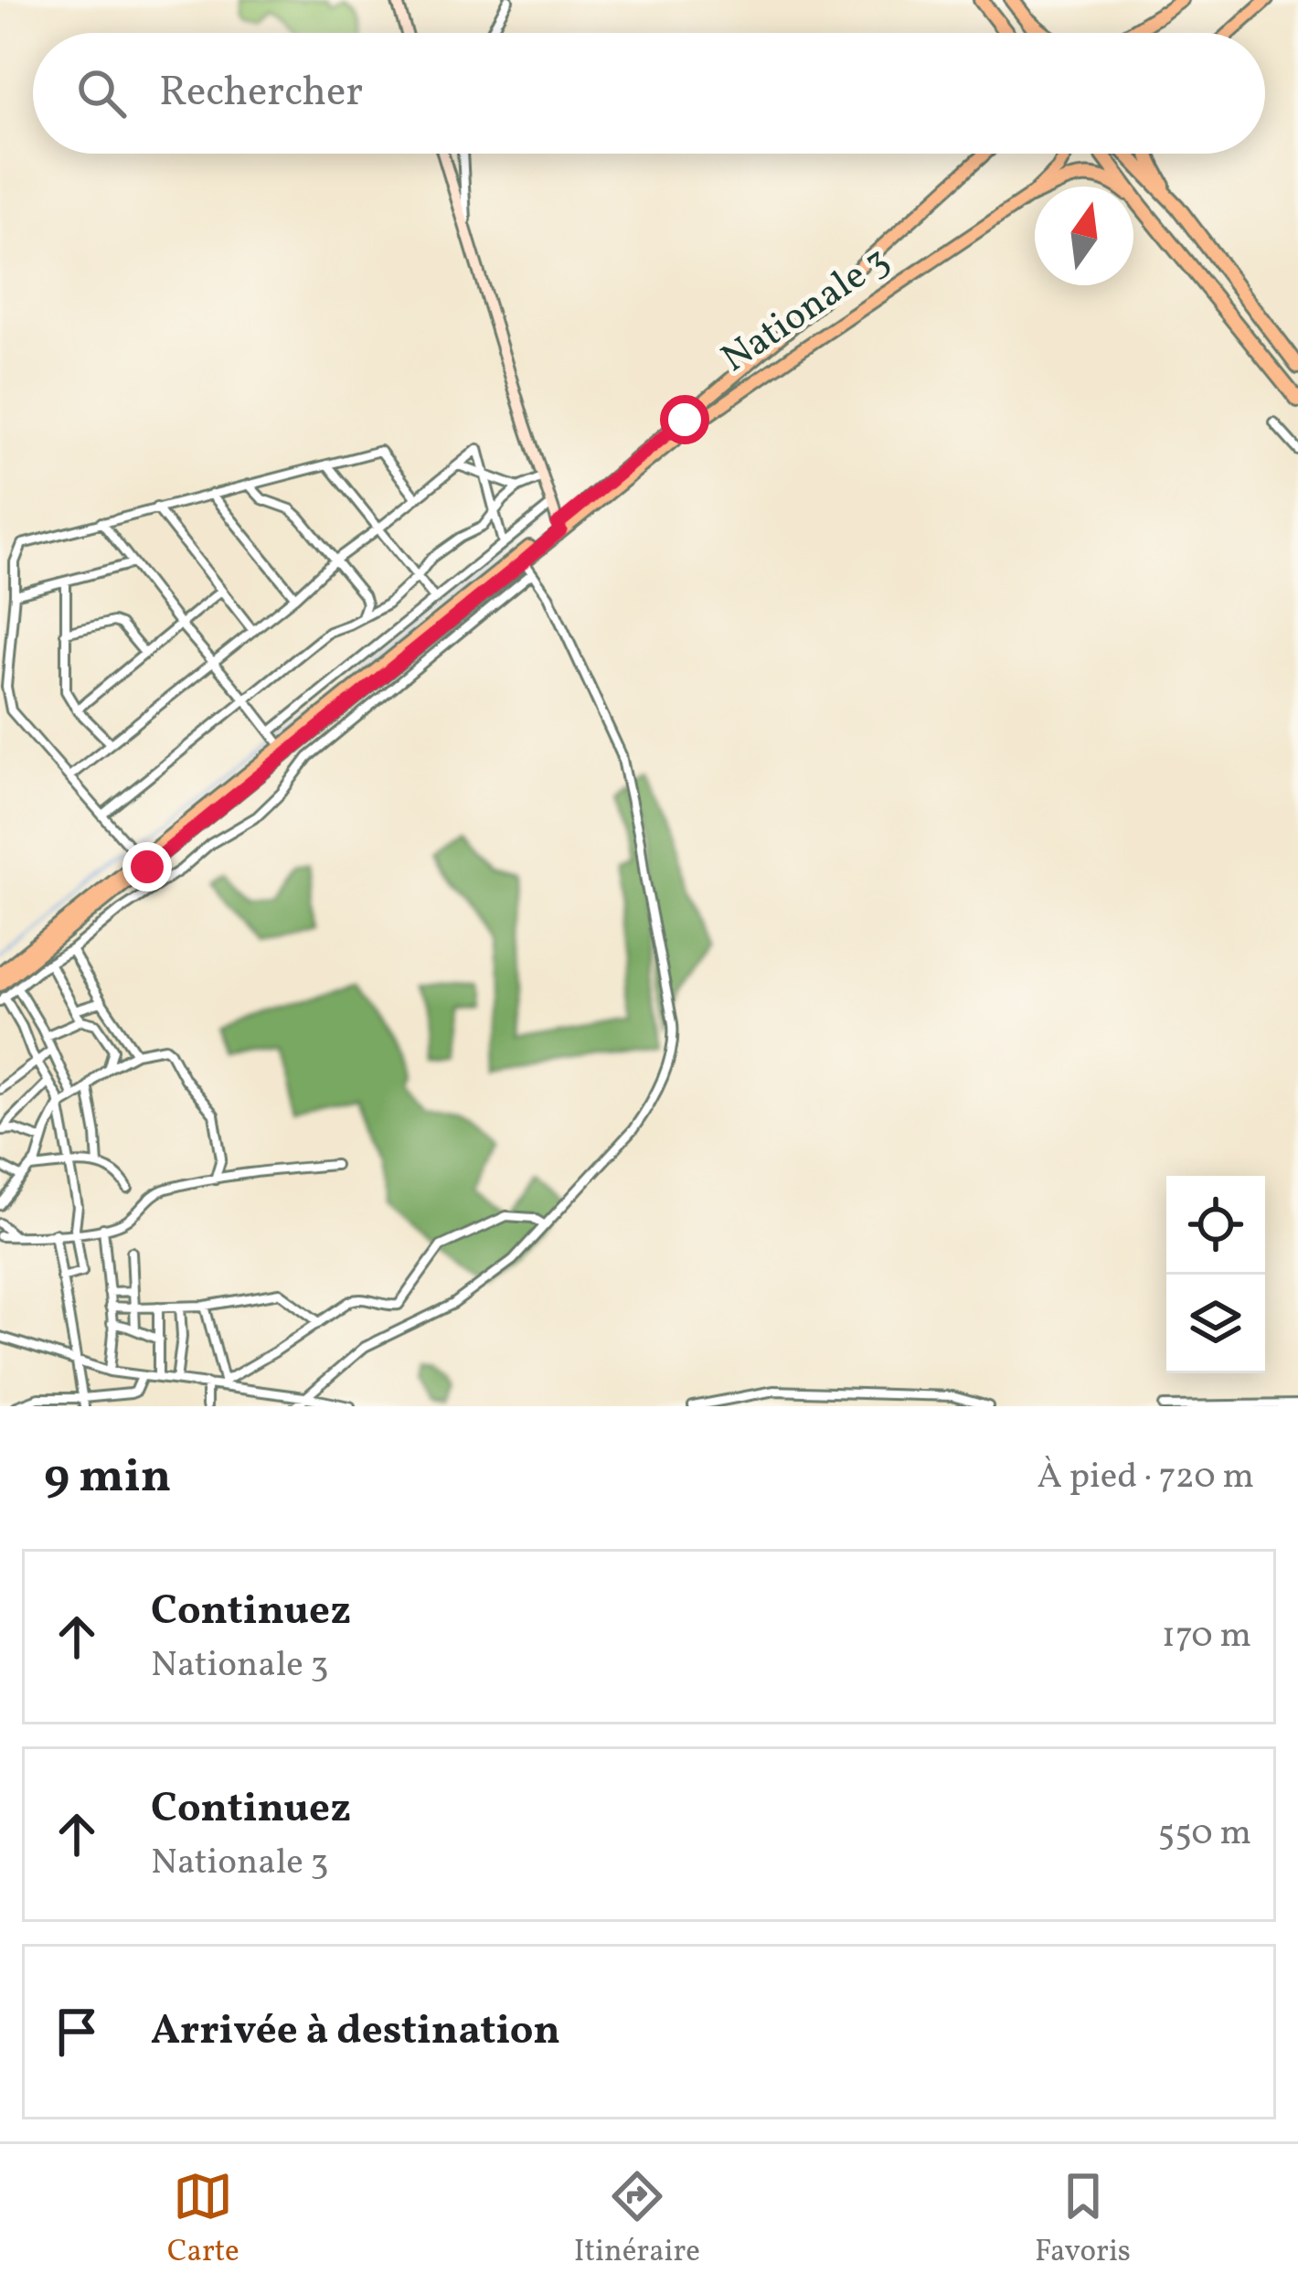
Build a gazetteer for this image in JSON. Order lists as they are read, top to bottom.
{
  "streets": {
    "main road": ["Nationale 3"]
  },
  "north": "top",
  "page": {
    "search": "Rechercher",
    "heading": ["9 min", "À pied · 720 m"],
    "list": [
      ["Continuez", "Nationale 3", "170 m"],
      ["Continuez", "Nationale 3", "550 m"],
      "Arrivée à destination"
    ],
    "nav": ["Carte", "Itinéraire", "Favoris"]
  }
}
